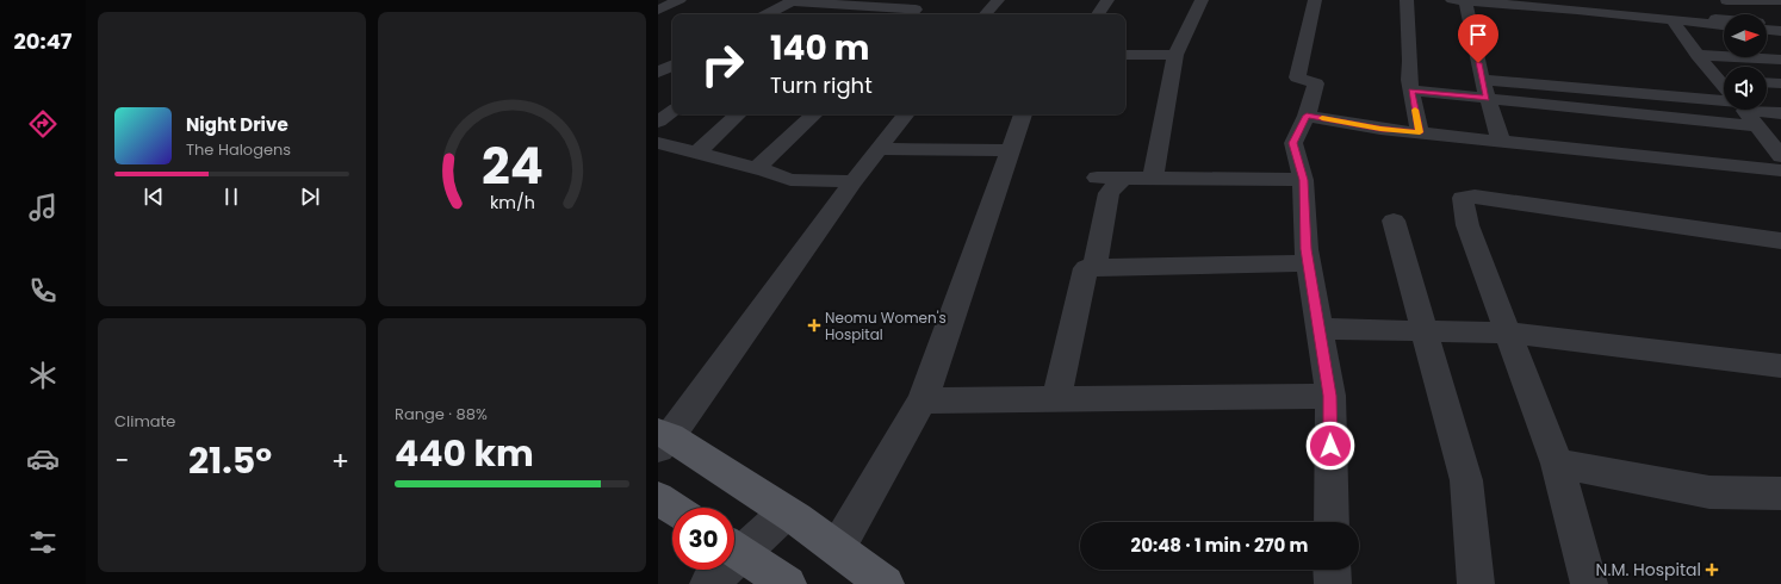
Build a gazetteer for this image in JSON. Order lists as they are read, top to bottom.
{
  "places": {
    "health": ["Neomu Women's Hospital", "N.M. Hospital"]
  },
  "north": "right",
  "page": {
    "tabs": "20:47",
    "turn": ["140 m", "Turn right"],
    "song": ["Night Drive", "The Halogens"],
    "tile": [
      "Climate",
      ["Range · 88%", "440 km"]
    ],
    "heat": ["−", "21.5°", "+"],
    "limit": "30",
    "trip": "20:48 · 1 min · 270 m",
    "gauge": ["24", "km/h"]
  }
}
